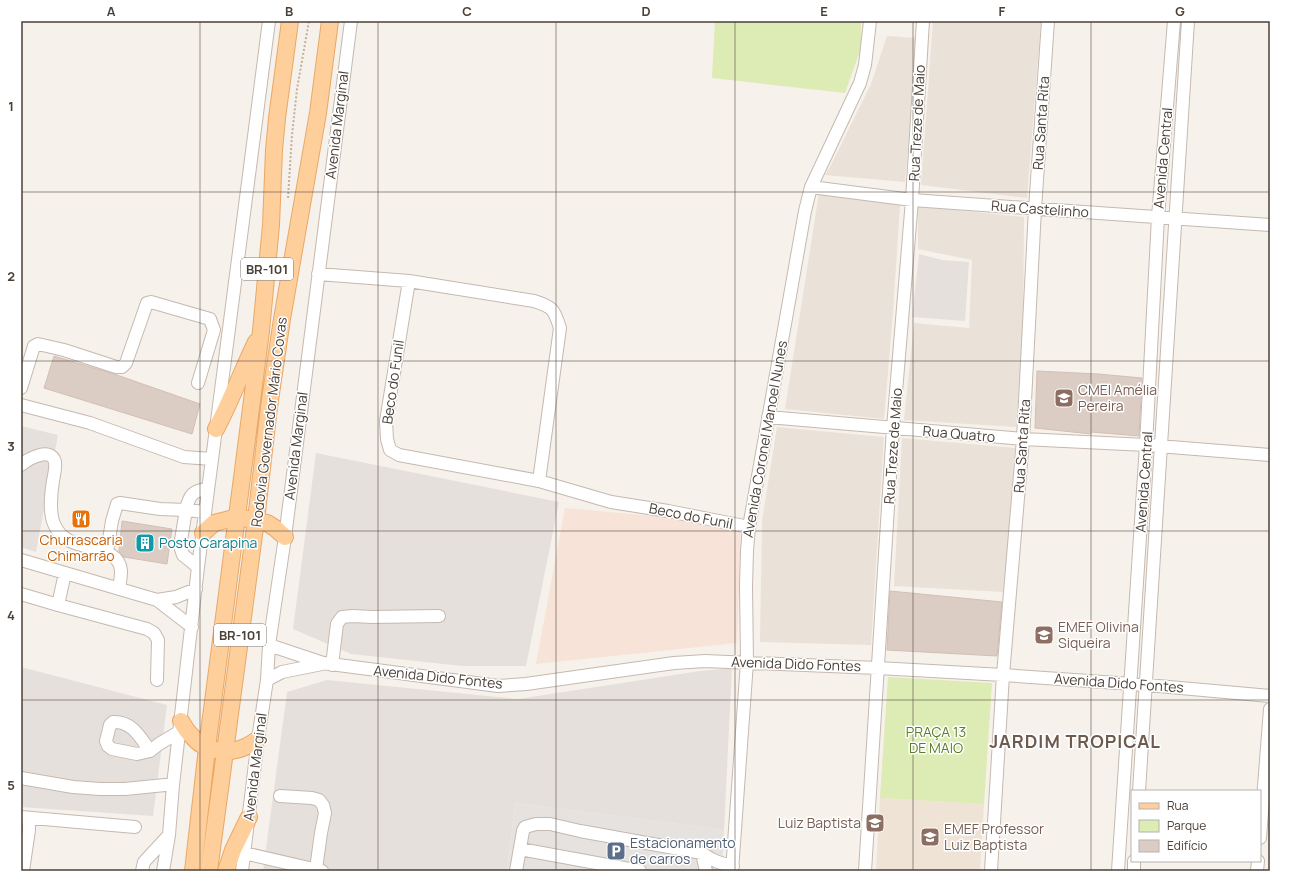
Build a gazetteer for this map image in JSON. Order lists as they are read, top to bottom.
{
  "streets": {
    "main road": ["BR-101", "Rodovia Governador Mário Covas"],
    "street": [
      "Rua Treze de Maio",
      "Rua Santa Rita",
      "Avenida Marginal",
      "Avenida Central",
      "Rua Castelinho",
      "Beco do Funil",
      "Rua Quatro",
      "Avenida Coronel Manoel Nunes",
      "Avenida Dido Fontes"
    ]
  },
  "crossings": [
    ["Rua Treze de Maio", "Rua Castelinho"],
    ["Rua Treze de Maio", "Rua Quatro"],
    ["Rua Treze de Maio", "Avenida Dido Fontes"],
    ["Rua Santa Rita", "Rua Castelinho"],
    ["Rua Santa Rita", "Rua Quatro"],
    ["Rua Santa Rita", "Avenida Dido Fontes"],
    ["Avenida Marginal", "Avenida Dido Fontes"],
    ["Avenida Central", "Rua Castelinho"],
    ["Avenida Central", "Rua Quatro"],
    ["Avenida Central", "Avenida Dido Fontes"],
    ["Rua Castelinho", "Avenida Coronel Manoel Nunes"],
    ["Beco do Funil", "Avenida Coronel Manoel Nunes"],
    ["Rua Quatro", "Avenida Coronel Manoel Nunes"],
    ["Avenida Coronel Manoel Nunes", "Avenida Dido Fontes"]
  ],
  "districts": ["JARDIM TROPICAL"],
  "parks": ["PRAÇA 13 DE MAIO"],
  "places": {
    "school or university": [
      "CMEI Amélia Pereira",
      "EMEF Olivina Siqueira",
      "Luiz Baptista",
      "EMEF Professor Luiz Baptista"
    ],
    "restaurant": ["Churrascaria Chimarrão"],
    "building": ["Posto Carapina"],
    "parking": ["Estacionamento de carros"]
  },
  "legend": ["Rua", "Parque", "Edifício"],
  "grid": {
    "columns": [
      "A",
      "B",
      "C",
      "D",
      "E",
      "F",
      "G"
    ],
    "rows": [
      "1",
      "2",
      "3",
      "4",
      "5"
    ]
  }
}
